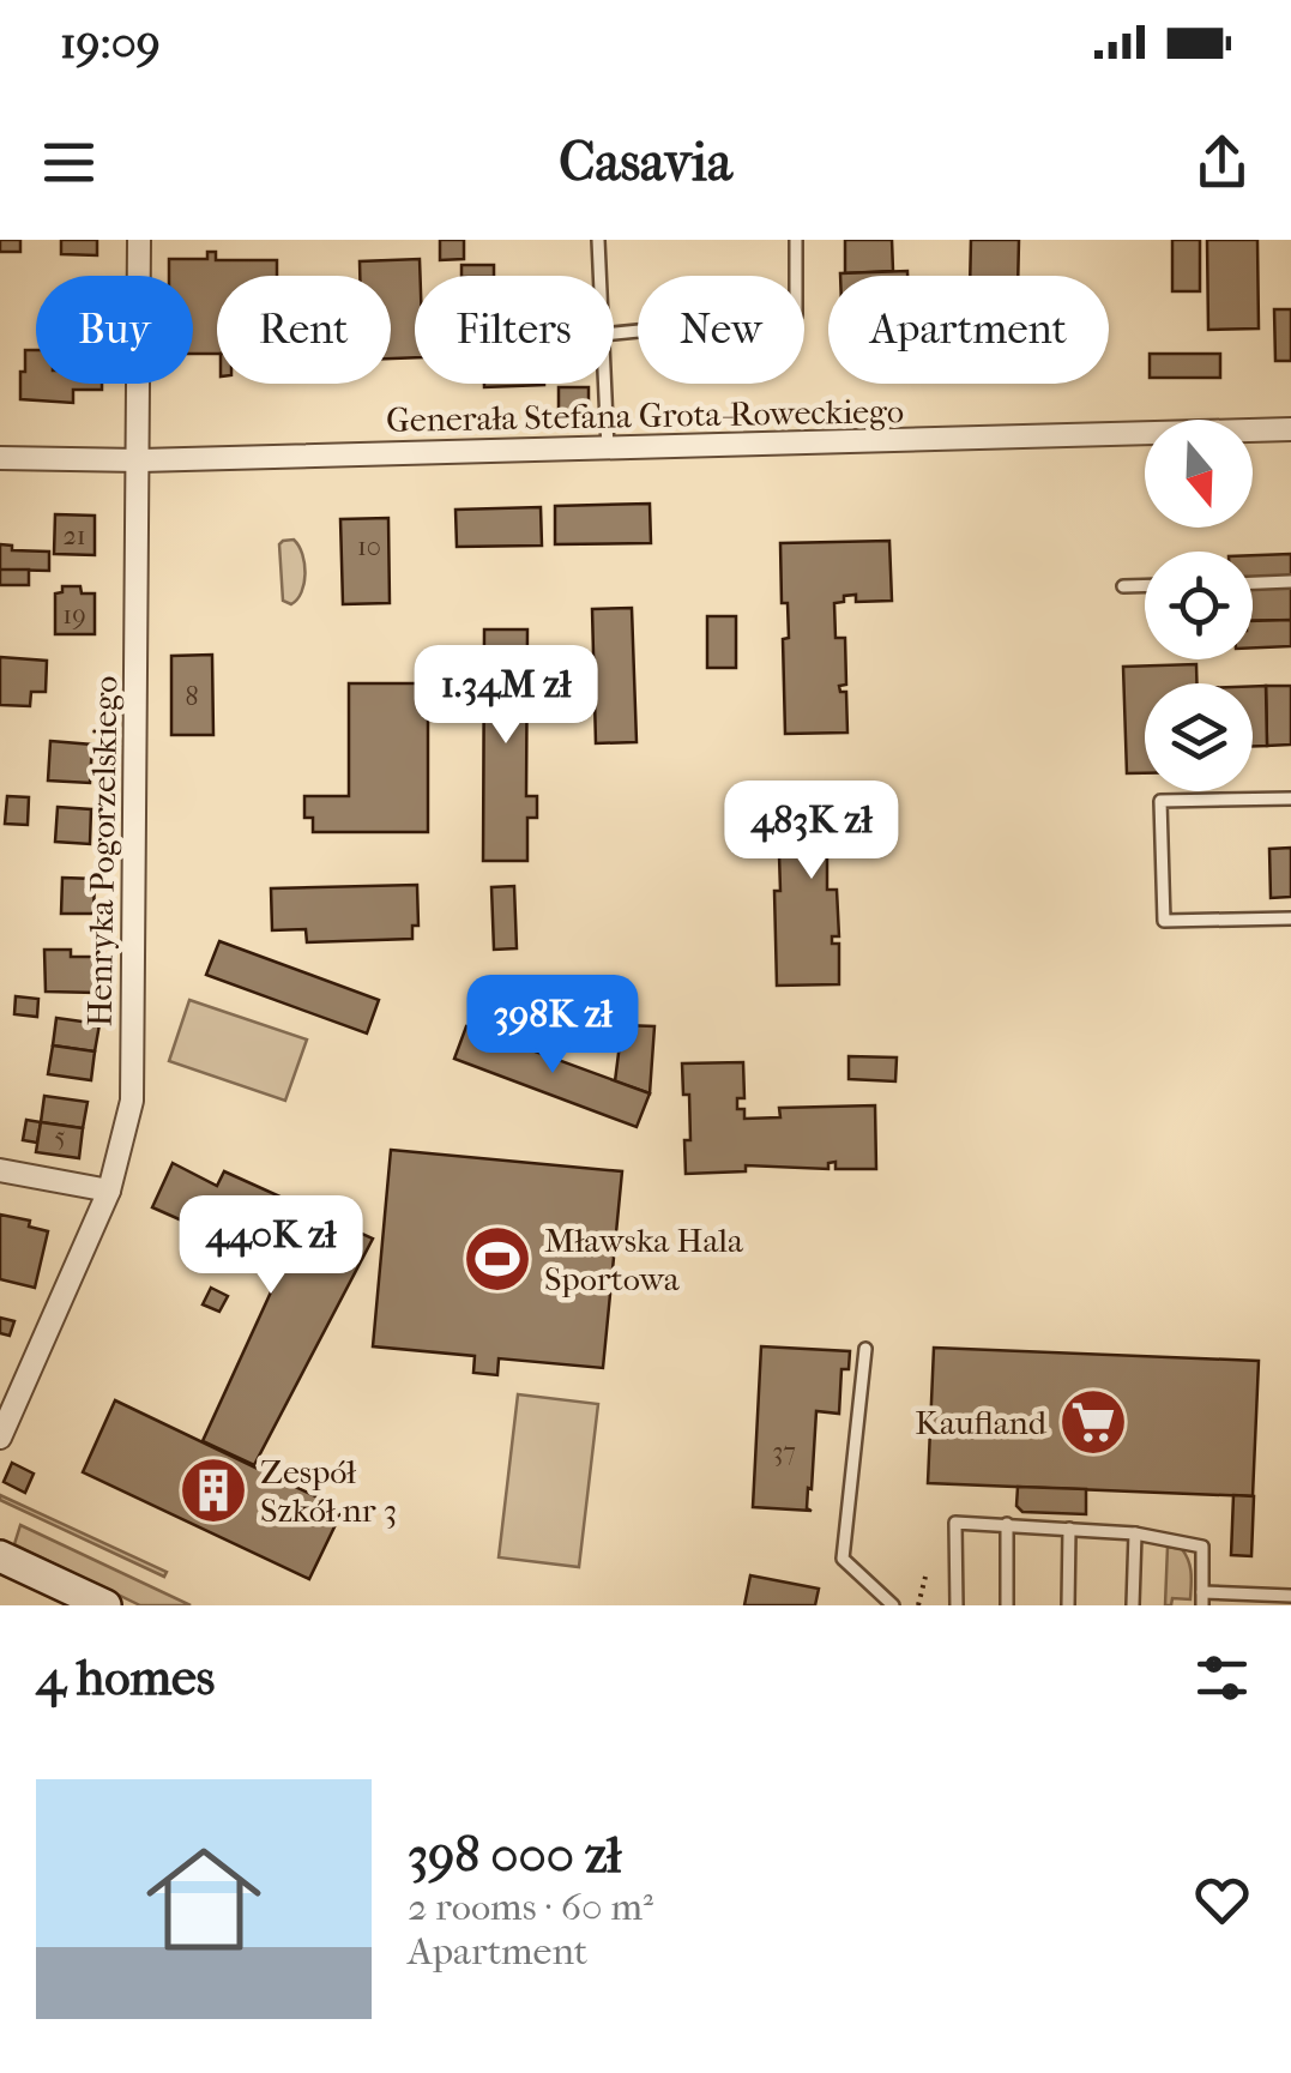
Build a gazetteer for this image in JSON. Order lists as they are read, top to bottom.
{
  "streets": {
    "street": ["Generała Stefana Grota-Roweckiego", "Henryka Pogorzelskiego"]
  },
  "crossings": [
    ["Generała Stefana Grota-Roweckiego", "Henryka Pogorzelskiego"]
  ],
  "places": {
    "sports": ["Mławska Hala Sportowa"],
    "supermarket": ["Kaufland"],
    "building": ["Zespół Szkół nr 3"]
  },
  "house_numbers": [
    "21",
    "10",
    "19",
    "8",
    "5",
    "37"
  ],
  "north": "bottom",
  "page": {
    "status": "19:09",
    "header": "Casavia",
    "chip": [
      "Buy",
      "Rent",
      "Filters",
      "New",
      "Apartment"
    ],
    "price": [
      "1.34M zł",
      "483K zł",
      "398K zł",
      "440K zł"
    ],
    "heading": "4 homes",
    "list": [
      {
        "name": "398 000 zł",
        "note": "2 rooms · 60 m² · Apartment"
      }
    ]
  }
}
